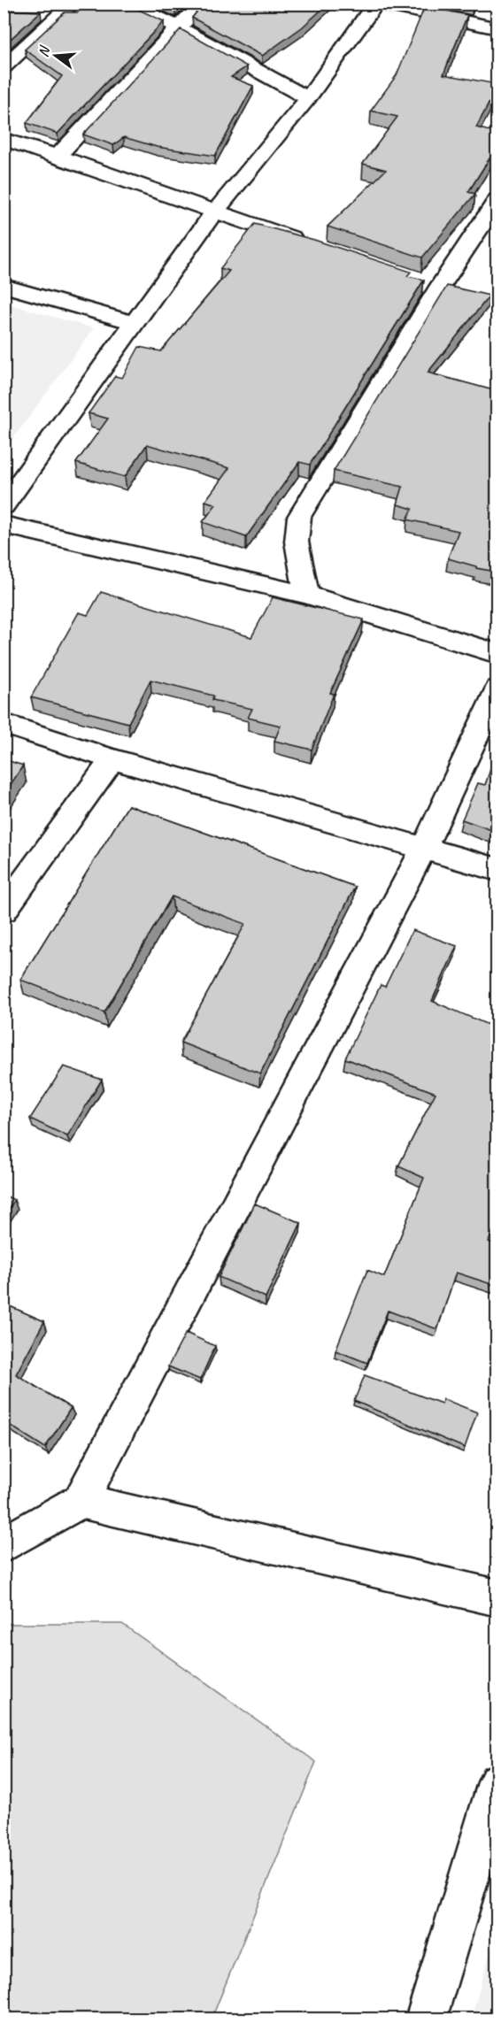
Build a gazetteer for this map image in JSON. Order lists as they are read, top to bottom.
{
  "north": "left"
}
